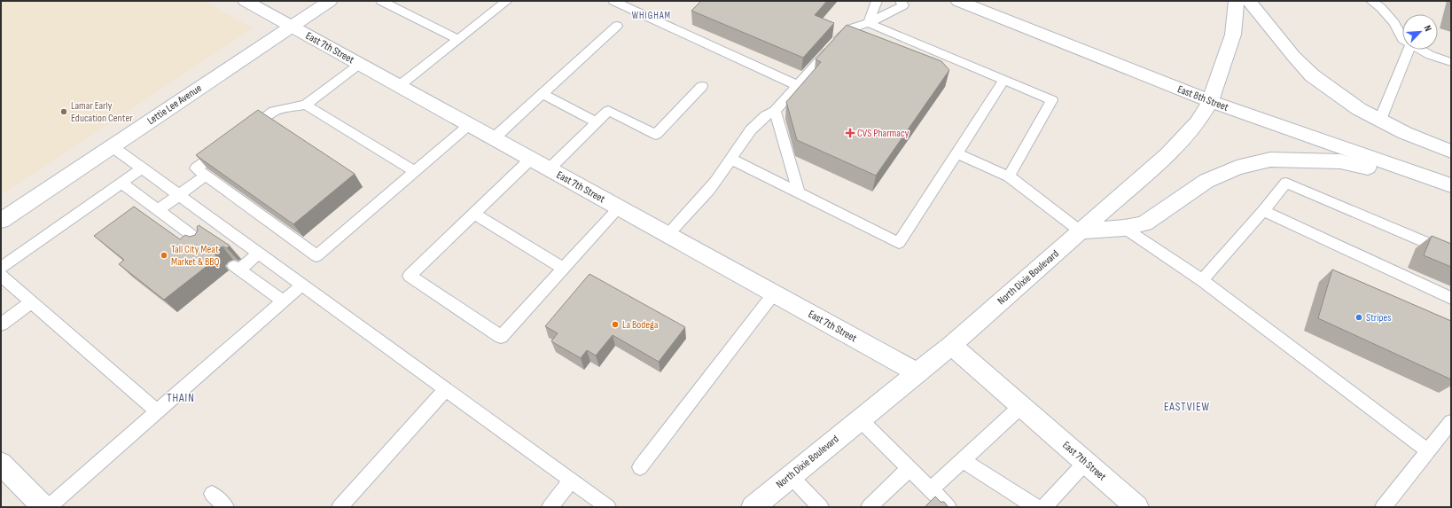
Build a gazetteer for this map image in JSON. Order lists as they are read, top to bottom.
{
  "streets": {
    "main road": [
      "East 7th Street",
      "East 8th Street",
      "Lettie Lee Avenue",
      "North Dixie Boulevard"
    ]
  },
  "crossings": [
    ["East 7th Street", "Lettie Lee Avenue"],
    ["East 7th Street", "North Dixie Boulevard"],
    ["East 8th Street", "North Dixie Boulevard"]
  ],
  "districts": ["WHIGHAM", "THAIN", "EASTVIEW"],
  "places": {
    "other": [
      "Lamar Early Education Center",
      "Tall City Meat Market & BBQ",
      "Stripes",
      "La Bodega"
    ],
    "health": ["CVS Pharmacy"]
  },
  "north": "top right"
}
